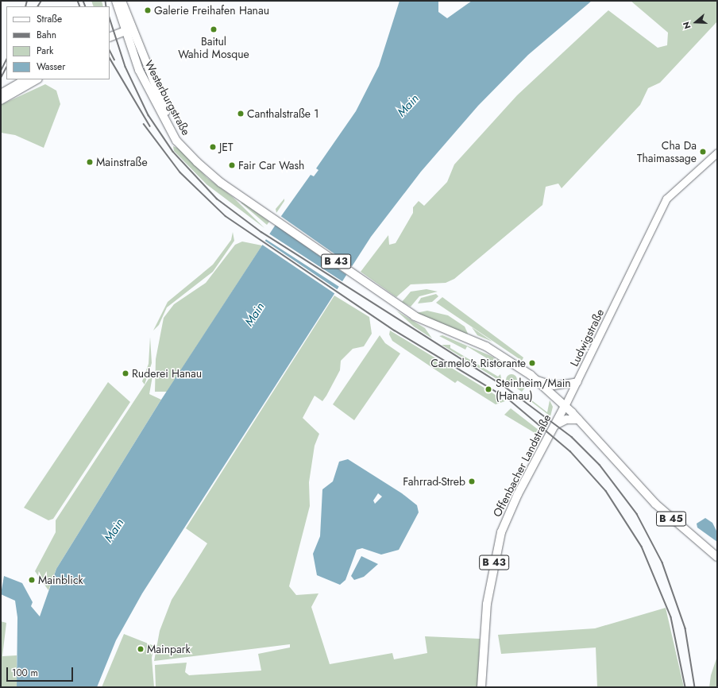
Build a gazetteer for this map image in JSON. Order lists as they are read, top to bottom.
{
  "streets": {
    "main road": [
      "Westerburgstraße",
      "B 43",
      "Ludwigstraße",
      "Offenbacher Landstraße",
      "B 45"
    ]
  },
  "crossings": [
    ["Westerburgstraße", "B 43"],
    ["B 43", "Ludwigstraße"],
    ["B 43", "Offenbacher Landstraße"],
    ["B 43", "B 45"],
    ["Ludwigstraße", "Offenbacher Landstraße"],
    ["Ludwigstraße", "B 45"],
    ["Offenbacher Landstraße", "B 45"]
  ],
  "water": ["Main"],
  "places": [
    "Galerie Freihafen Hanau",
    "Baitul Wahid Mosque",
    "Canthalstraße 1",
    "JET",
    "Cha Da Thaimassage",
    "Mainstraße",
    "Fair Car Wash",
    "Carmelo's Ristorante",
    "Ruderei Hanau",
    "Steinheim/Main (Hanau)",
    "Fahrrad-Streb",
    "Mainblick",
    "Mainpark"
  ],
  "legend": [
    "Straße",
    "Bahn",
    "Park",
    "Wasser"
  ],
  "scale_bar": "100 m",
  "north": "left"
}
